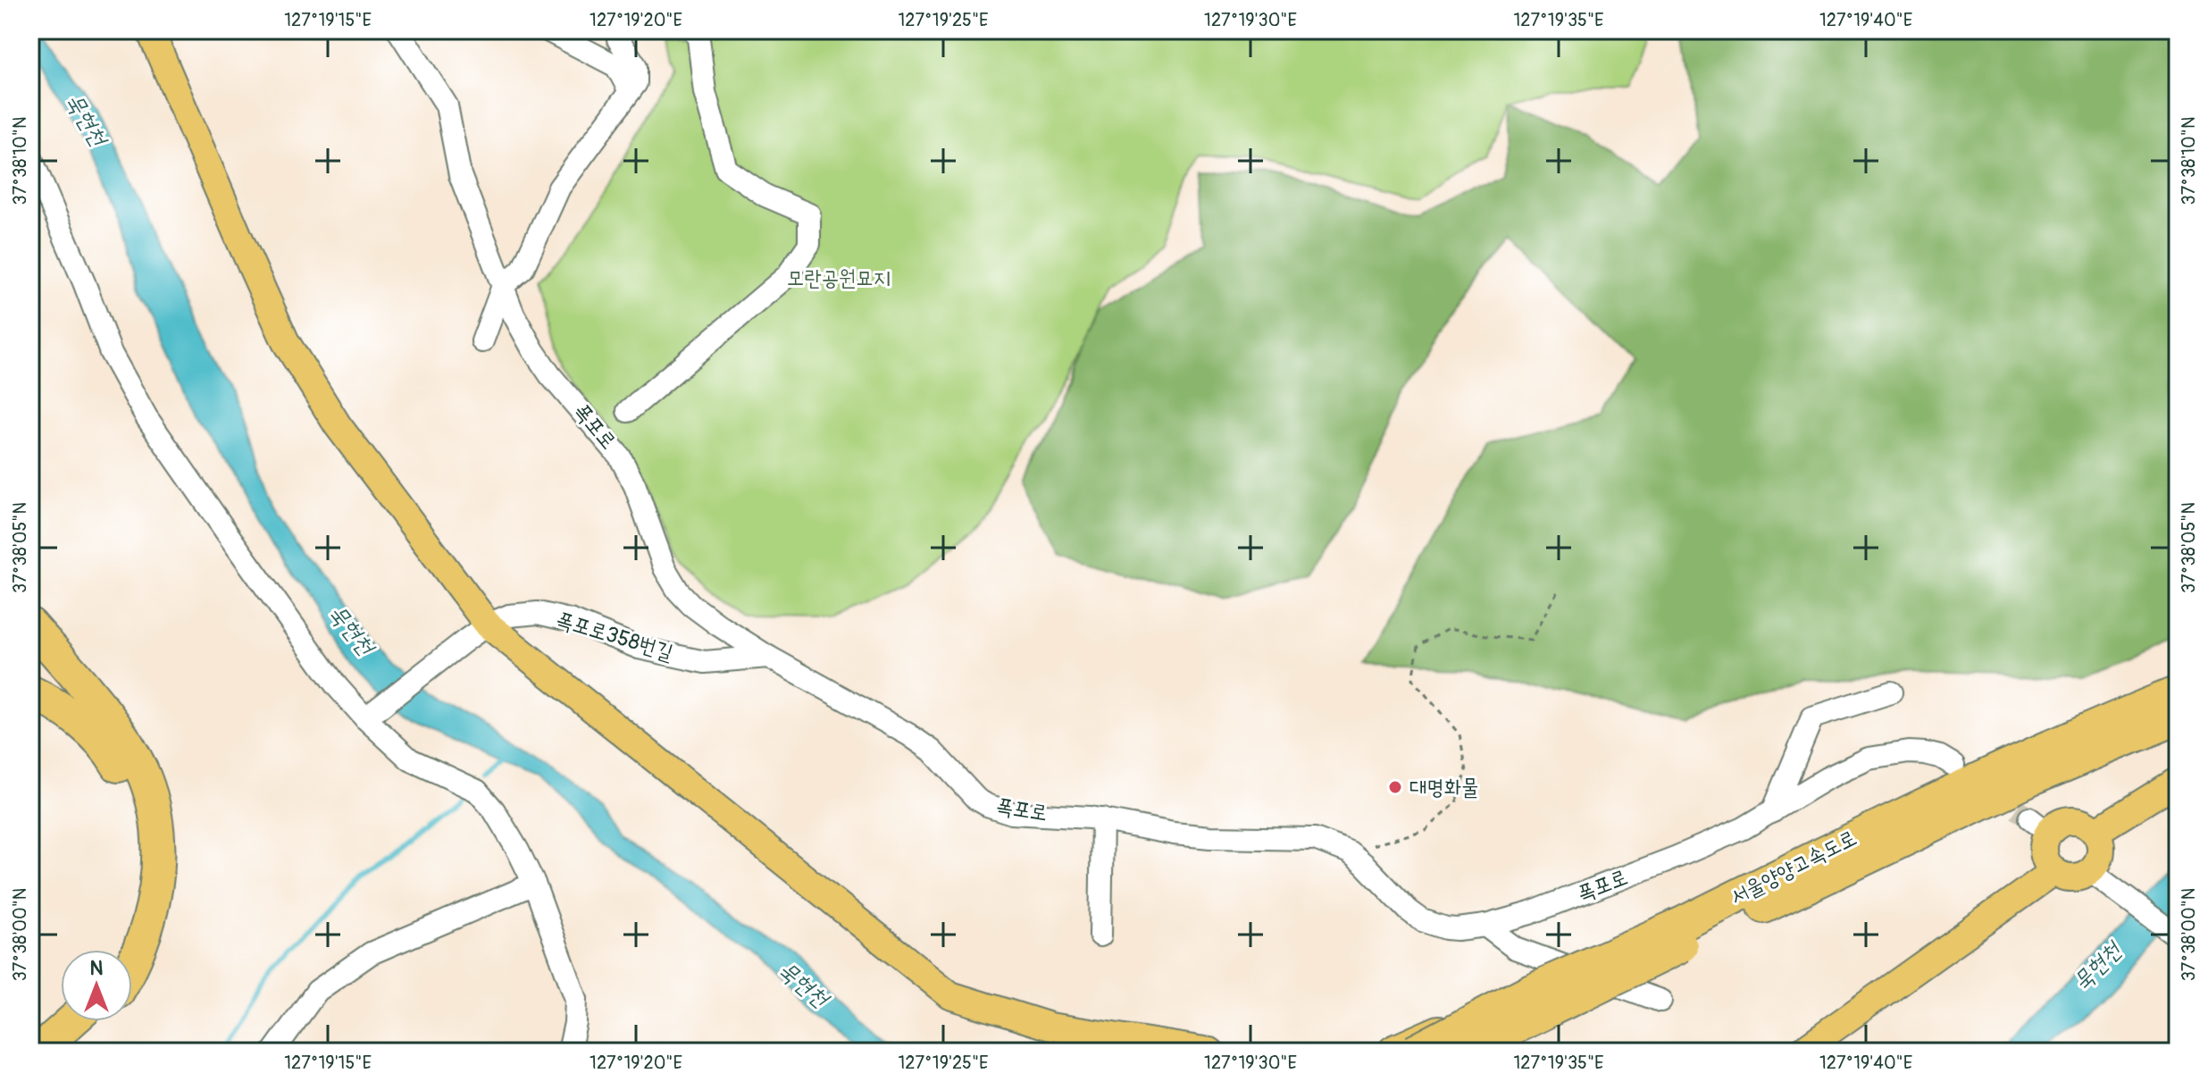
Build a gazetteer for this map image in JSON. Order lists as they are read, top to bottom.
{
  "streets": {
    "highway": ["서울양양고속도로"],
    "street": ["폭포로", "폭포로358번길"]
  },
  "crossings": [
    ["폭포로", "폭포로358번길"]
  ],
  "water": ["묵현천"],
  "parks": ["모란공원묘지"],
  "places": ["대명화물"],
  "north": "top",
  "coordinates": [
    "127°19'15\"E",
    "127°19'20\"E",
    "127°19'25\"E",
    "127°19'30\"E",
    "127°19'35\"E",
    "127°19'40\"E",
    "37°38'10\"N",
    "37°38'05\"N",
    "37°38'00\"N"
  ]
}
